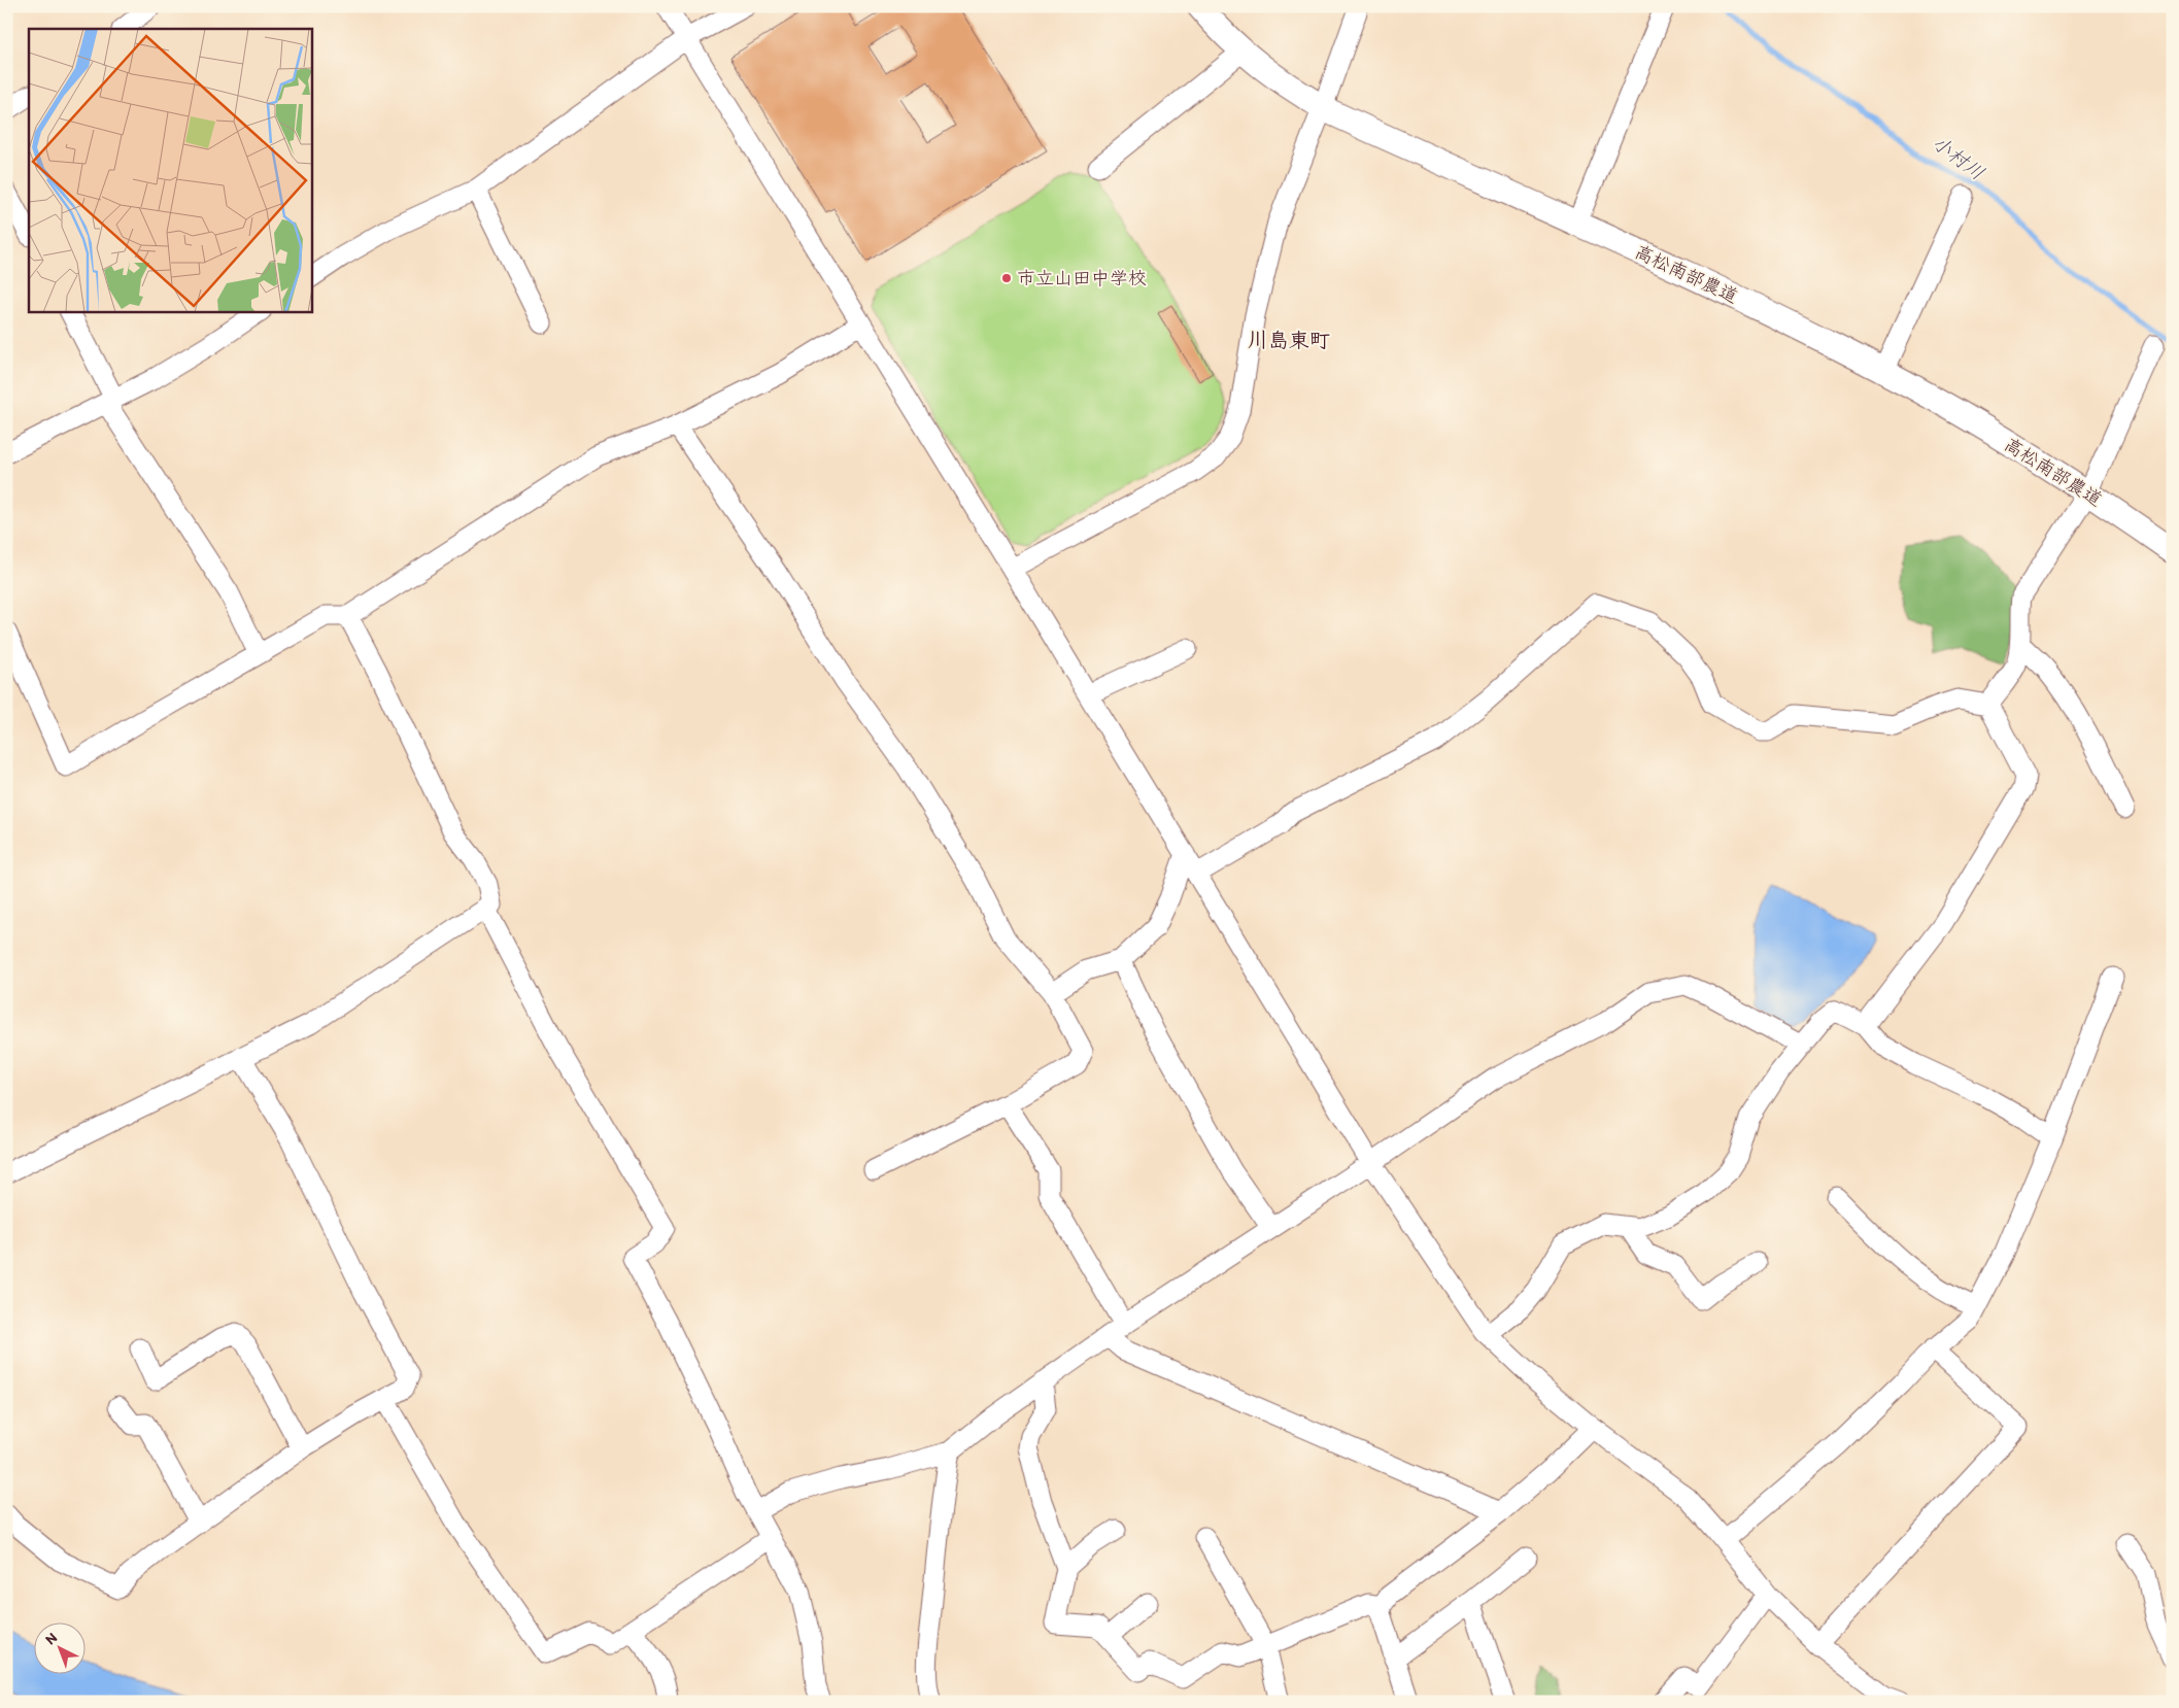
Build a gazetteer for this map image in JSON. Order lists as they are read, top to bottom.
{
  "streets": {
    "street": ["高松南部農道"]
  },
  "districts": ["川島東町"],
  "water": ["小村川"],
  "places": ["市立山田中学校"],
  "north": "top left"
}
